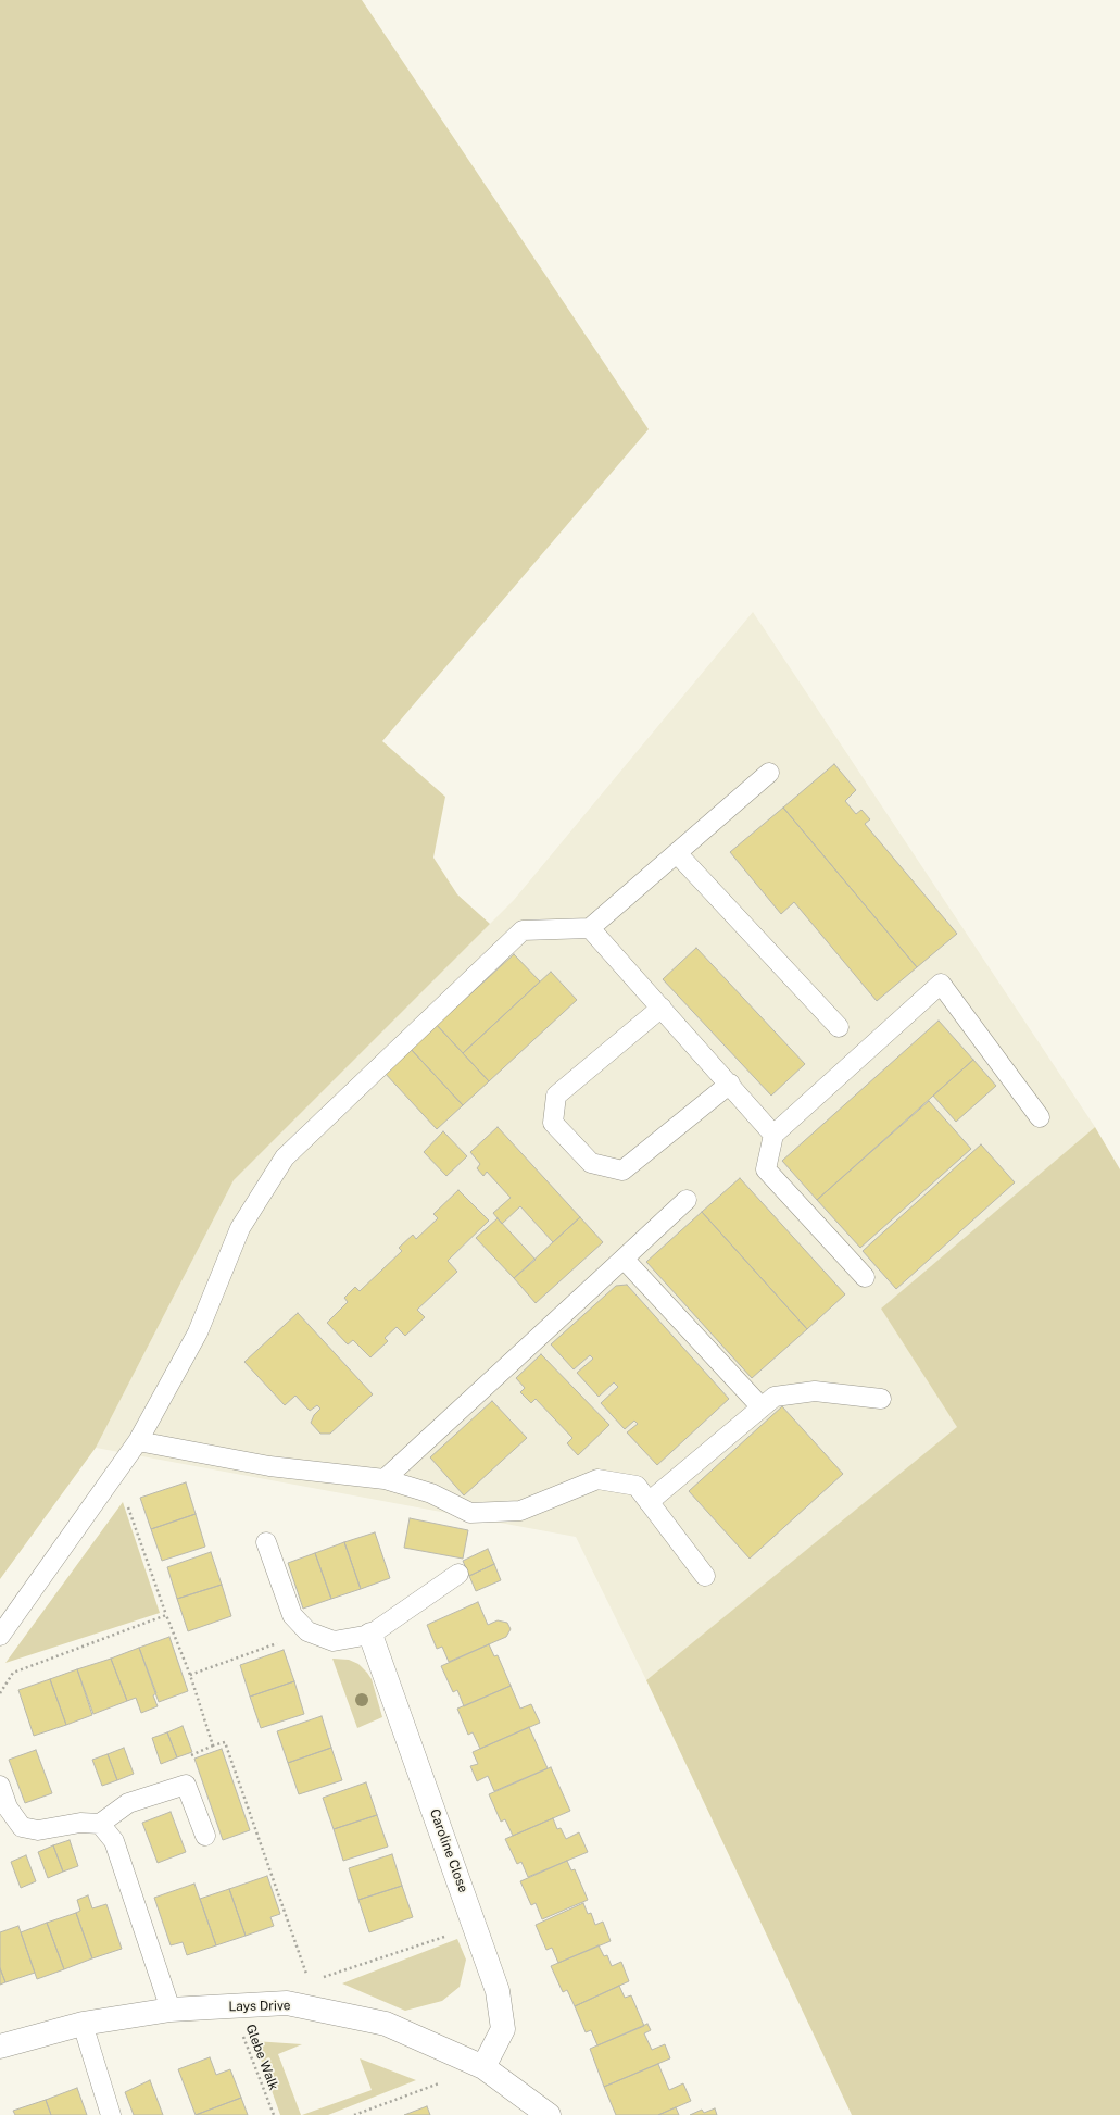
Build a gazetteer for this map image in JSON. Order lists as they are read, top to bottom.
{
  "streets": {
    "street": ["Caroline Close", "Lays Drive"],
    "path": ["Glebe Walk"]
  },
  "crossings": [
    ["Caroline Close", "Lays Drive"],
    ["Lays Drive", "Glebe Walk"]
  ]
}
